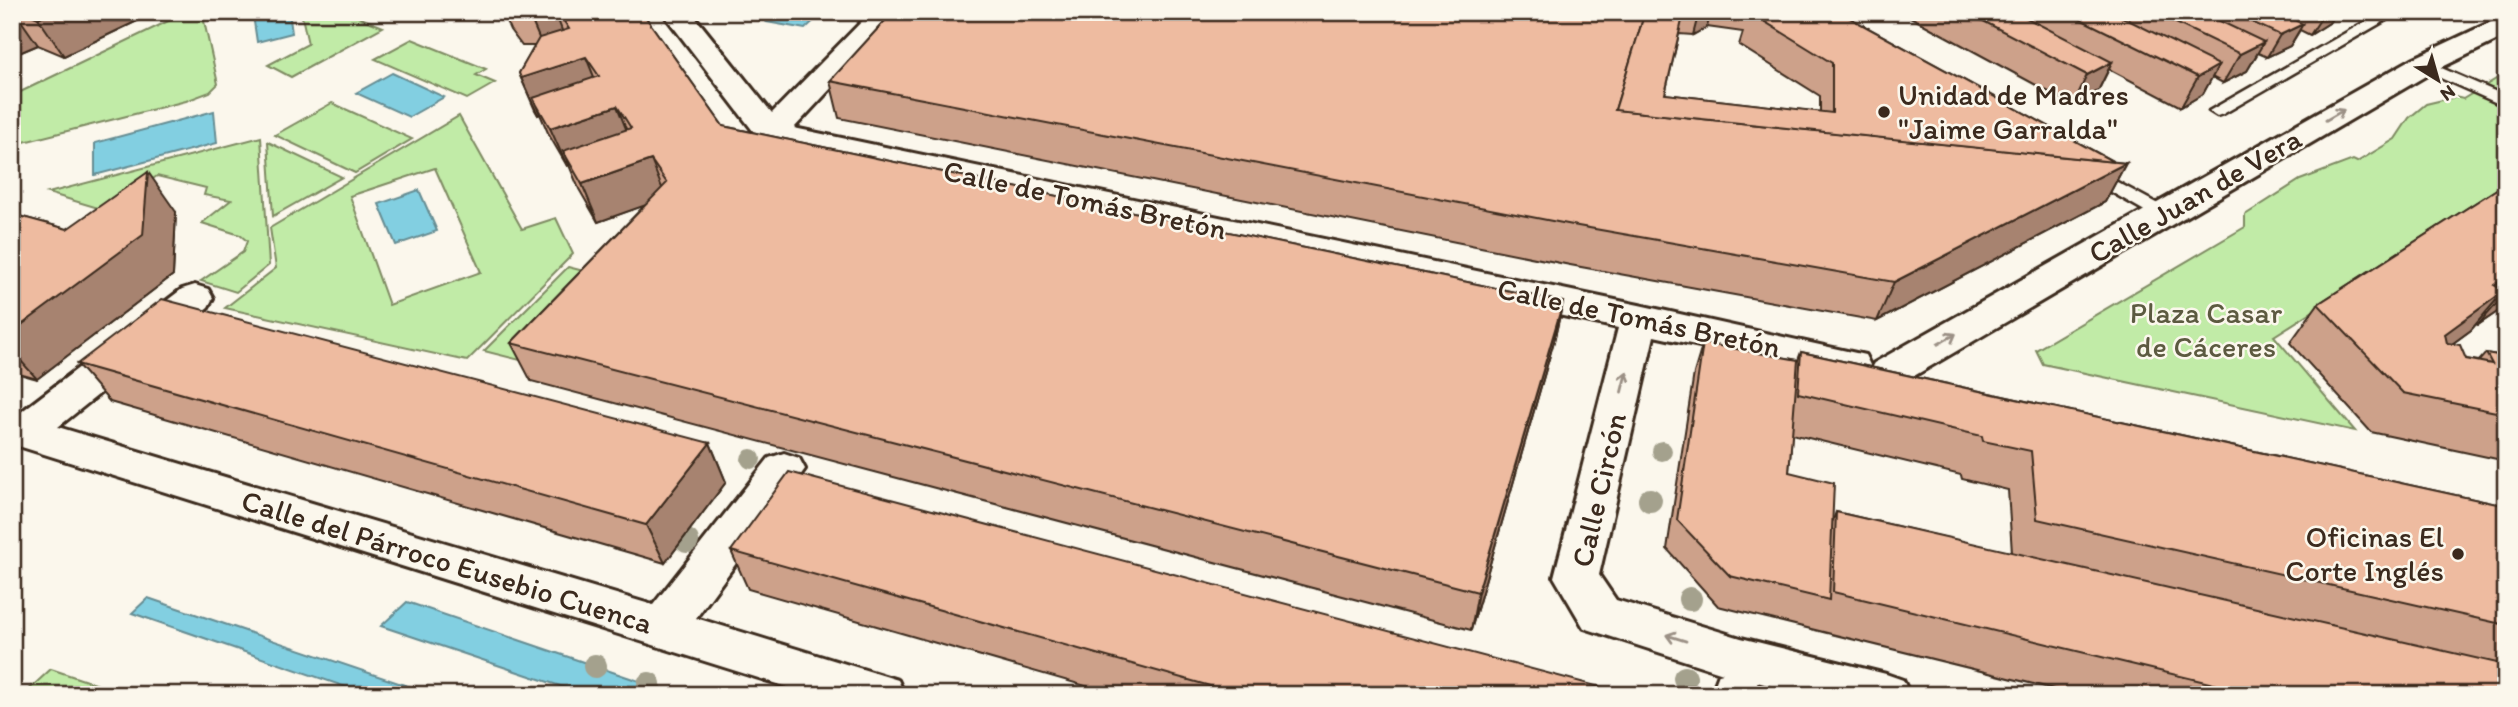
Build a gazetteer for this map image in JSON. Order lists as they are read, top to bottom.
{
  "streets": {
    "street": [
      "Calle Juan de Vera",
      "Calle de Tomás Bretón",
      "Calle Circón",
      "Calle del Párroco Eusebio Cuenca"
    ]
  },
  "crossings": [
    ["Calle Juan de Vera", "Calle de Tomás Bretón"],
    ["Calle de Tomás Bretón", "Calle Circón"]
  ],
  "one_way": ["Calle Juan de Vera"],
  "parks": ["Plaza Casar de Cáceres"],
  "places": ["Unidad de Madres \"Jaime Garralda\"", "Oficinas El Corte Inglés"],
  "north": "bottom right"
}
